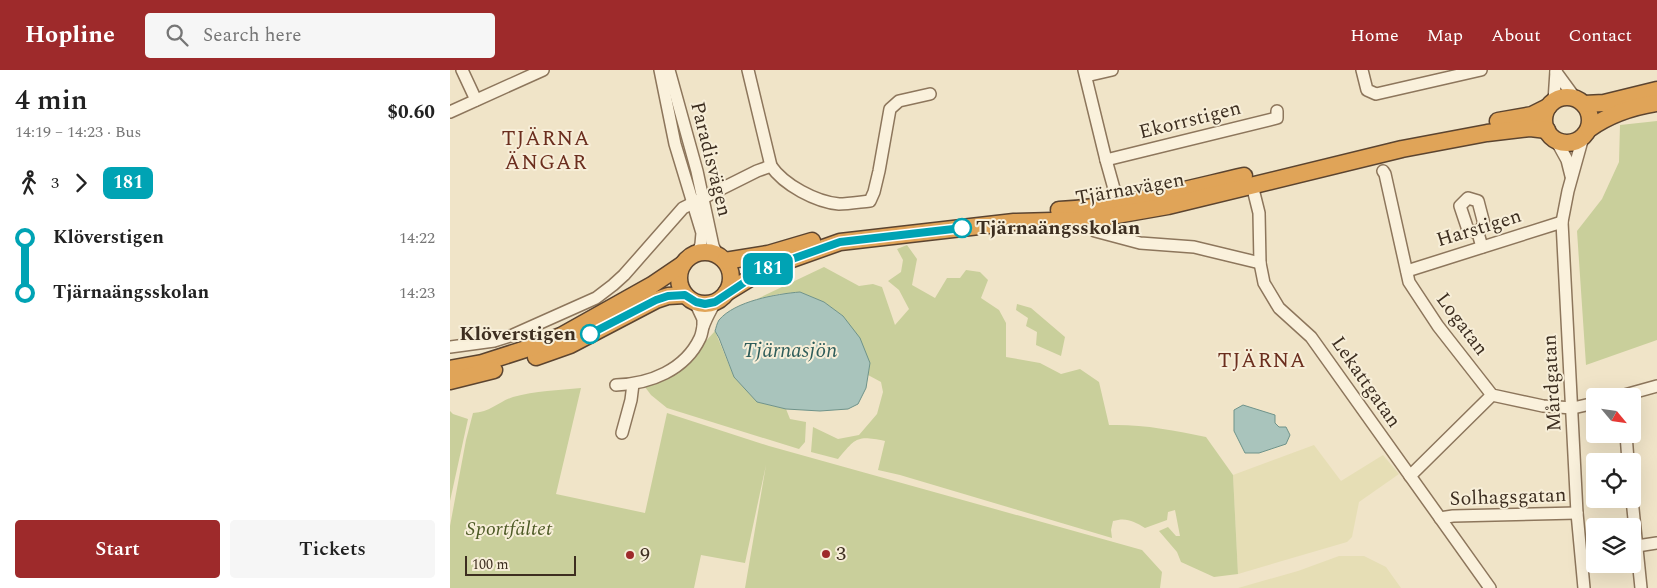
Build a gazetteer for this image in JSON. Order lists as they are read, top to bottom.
{
  "streets": {
    "highway": ["Tjärnavägen"],
    "street": [
      "Ekorrstigen",
      "Paradisvägen",
      "Harstigen",
      "Logatan",
      "Lekattgatan",
      "Mårdgatan",
      "Solhagsgatan"
    ]
  },
  "crossings": [
    ["Paradisvägen", "Tjärnavägen"],
    ["Tjärnavägen", "Lekattgatan"],
    ["Tjärnavägen", "Mårdgatan"],
    ["Harstigen", "Logatan"],
    ["Harstigen", "Mårdgatan"],
    ["Lekattgatan", "Solhagsgatan"],
    ["Mårdgatan", "Solhagsgatan"]
  ],
  "districts": ["TJÄRNA ÄNGAR", "TJÄRNA"],
  "water": ["Tjärnasjön"],
  "parks": ["Sportfältet"],
  "places": [
    "Tjärnaängsskolan",
    "Klöverstigen",
    "3",
    "9"
  ],
  "lines": ["bus line 181"],
  "scale_bar": "100 m",
  "north": "bottom right",
  "page": {
    "header": "Hopline",
    "search": "Search here",
    "nav": [
      "Home",
      "Map",
      "About",
      "Contact"
    ],
    "heading": ["4 min", "14:19 – 14:23 · Bus", "$0.60"],
    "on_map": "181",
    "legs": ["3", "181"],
    "list": [
      {
        "name": "Klöverstigen",
        "value": "14:22"
      },
      {
        "name": "Tjärnaängsskolan",
        "value": "14:23"
      }
    ],
    "buttons": ["Start", "Tickets"],
    "scale": "100 m"
  }
}
